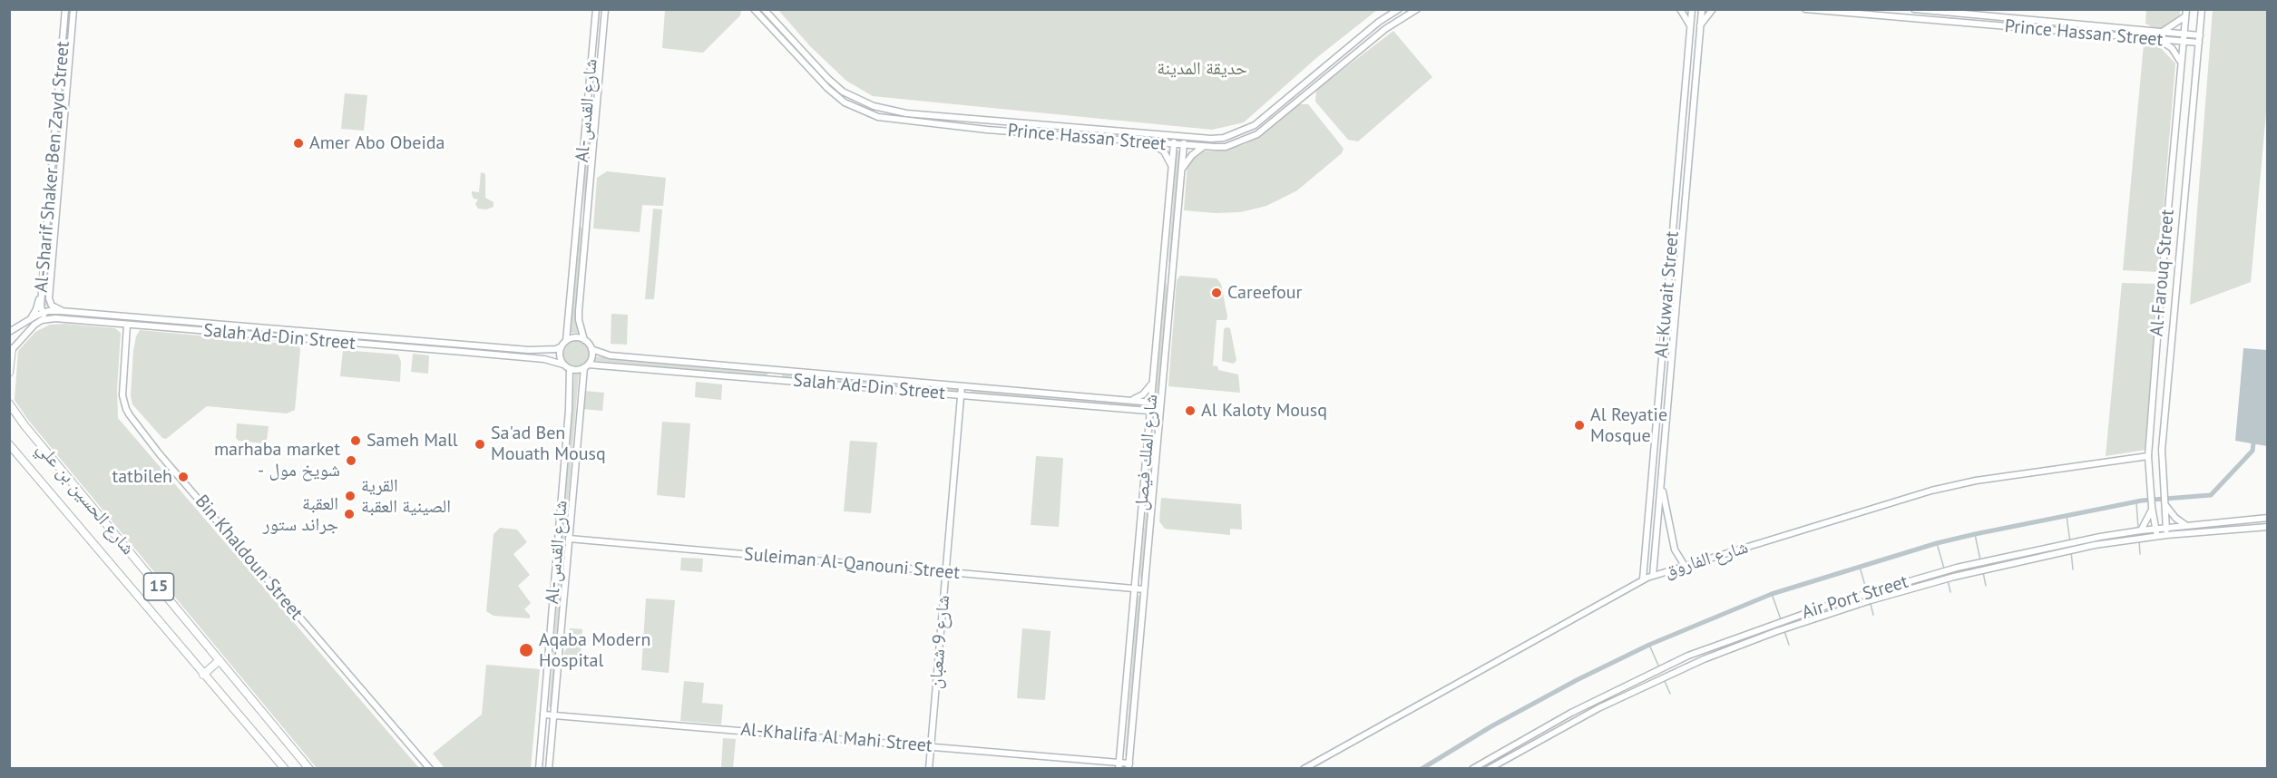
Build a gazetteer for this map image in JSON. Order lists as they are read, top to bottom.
{
  "streets": {
    "highway": ["شارع الحسين بن علي", "15"],
    "main road": [
      "Prince Hassan Street",
      "Al-شارع القدس",
      "Al-Sharif Shaker Ben Zayd Street",
      "Al-Farouq Street",
      "Al-Kuwait Street",
      "Salah Ad-Din Street",
      "شارع الملك فيصل",
      "Bin Khaldoun Street",
      "شارع الفاروق",
      "Suleiman Al-Qanouni Street",
      "Air Port Street",
      "شارع 9 شعبان",
      "Al-Khalifa Al Mahi Street"
    ]
  },
  "crossings": [
    ["Prince Hassan Street", "Al-Farouq Street"],
    ["Prince Hassan Street", "شارع الملك فيصل"],
    ["Al-شارع القدس", "Salah Ad-Din Street"],
    ["Al-شارع القدس", "Suleiman Al-Qanouni Street"],
    ["Al-شارع القدس", "Al-Khalifa Al Mahi Street"],
    ["Al-Sharif Shaker Ben Zayd Street", "Salah Ad-Din Street"],
    ["Al-Farouq Street", "شارع الفاروق"],
    ["Al-Farouq Street", "Air Port Street"],
    ["Al-Kuwait Street", "شارع الفاروق"],
    ["Salah Ad-Din Street", "شارع الملك فيصل"],
    ["Salah Ad-Din Street", "Bin Khaldoun Street"],
    ["Salah Ad-Din Street", "شارع 9 شعبان"],
    ["شارع الملك فيصل", "Suleiman Al-Qanouni Street"],
    ["شارع الملك فيصل", "Al-Khalifa Al Mahi Street"],
    ["Suleiman Al-Qanouni Street", "شارع 9 شعبان"],
    ["شارع 9 شعبان", "Al-Khalifa Al Mahi Street"]
  ],
  "parks": ["حديقة المدينة"],
  "places": [
    "Amer Abo Obeida",
    "Careefour",
    "Al Kaloty Mousq",
    "Al Reyatie Mosque",
    "Sameh Mall",
    "Sa'ad Ben Mouath Mousq",
    "marhaba market - شويخ مول",
    "tatbileh",
    "القرية الصينية العقبة",
    "العقبة جراند ستور",
    "Aqaba Modern Hospital"
  ]
}
